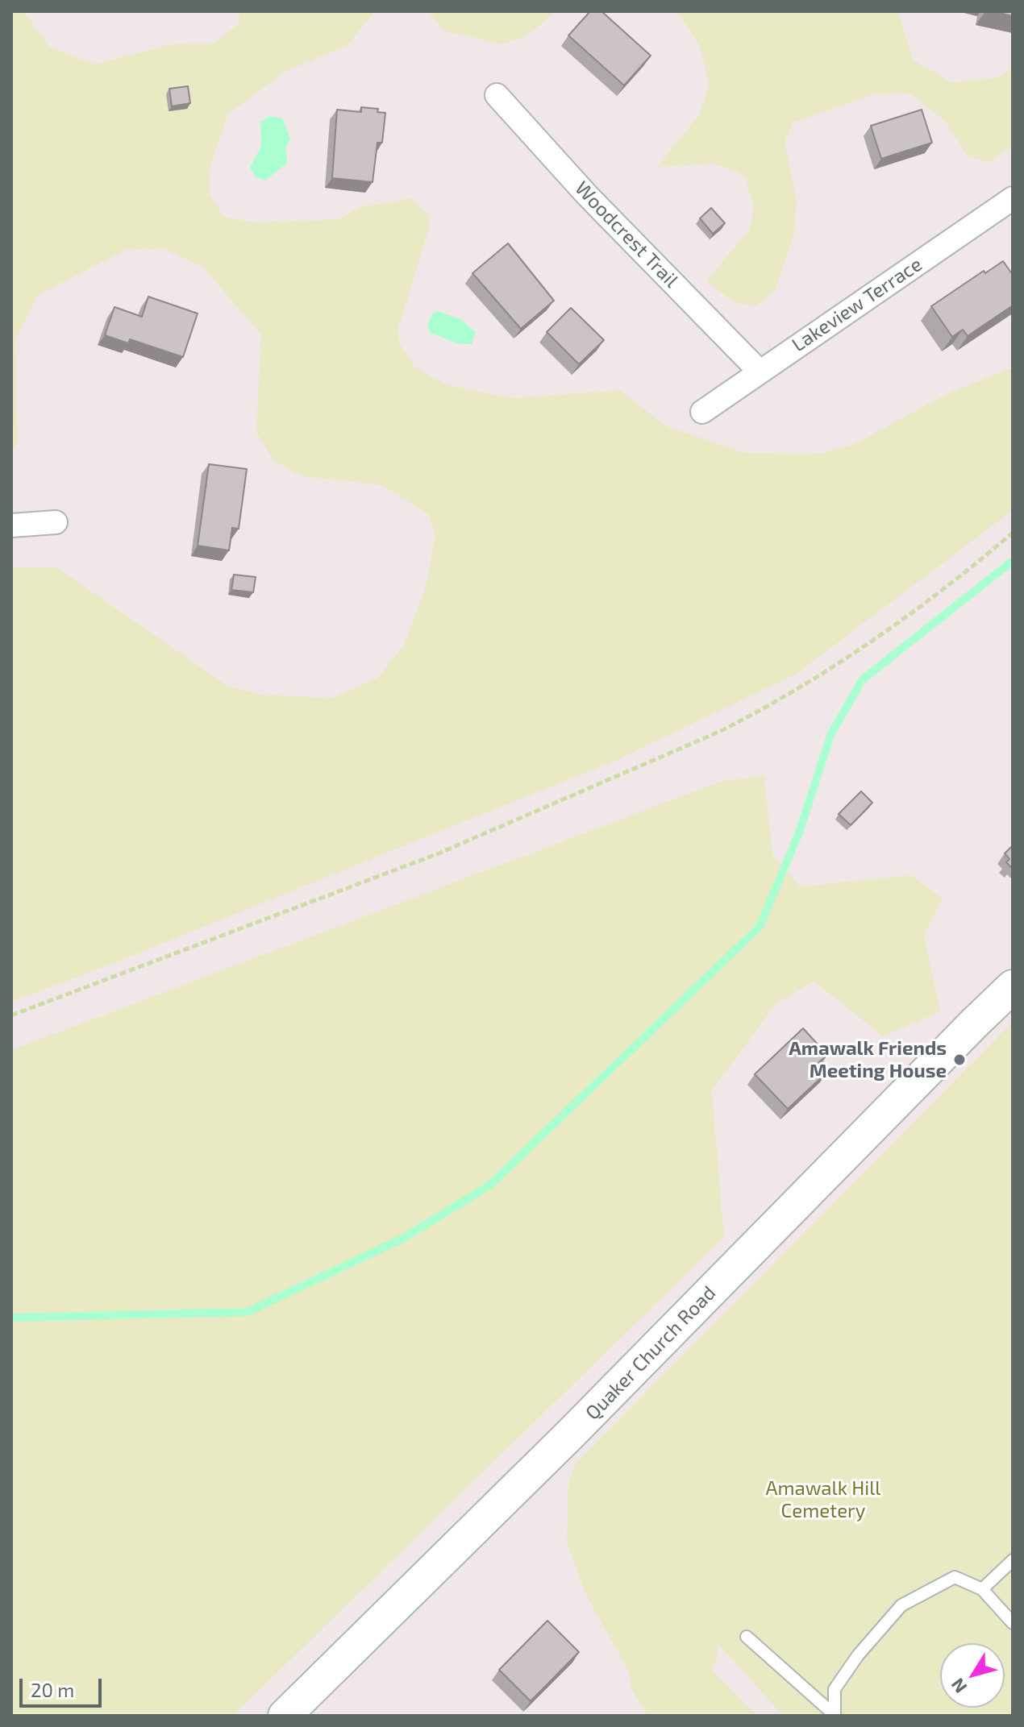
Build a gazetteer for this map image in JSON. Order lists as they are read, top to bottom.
{
  "streets": {
    "street": ["Woodcrest Trail", "Lakeview Terrace", "Quaker Church Road"]
  },
  "crossings": [
    ["Woodcrest Trail", "Lakeview Terrace"]
  ],
  "parks": ["Amawalk Hill Cemetery"],
  "places": ["Amawalk Friends Meeting House"],
  "scale_bar": "20 m",
  "north": "bottom left"
}
